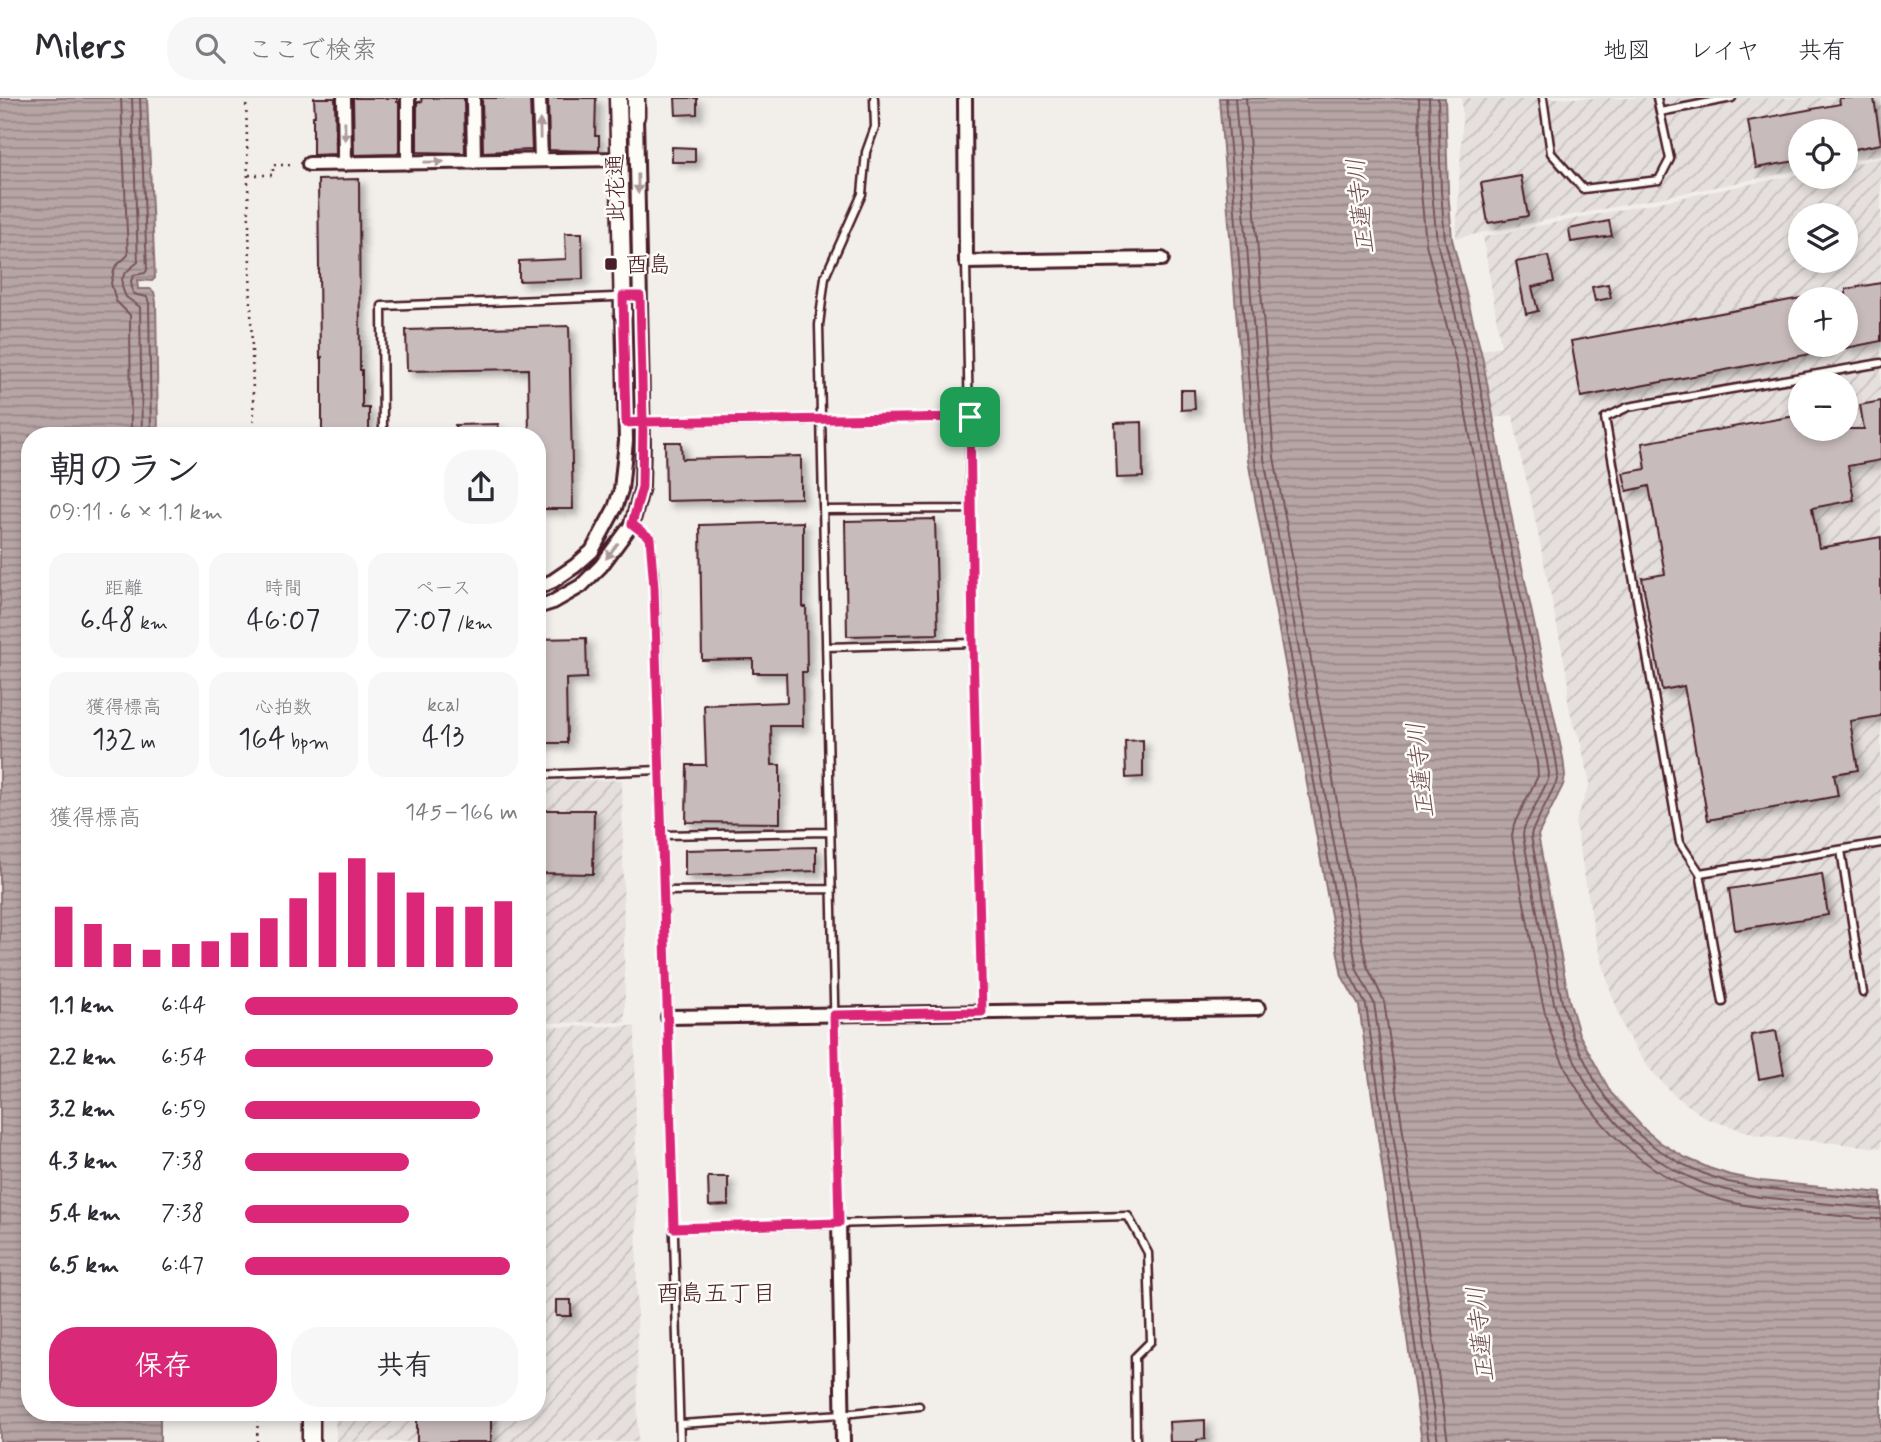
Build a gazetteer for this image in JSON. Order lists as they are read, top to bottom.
{
  "streets": {
    "street": ["此花通"]
  },
  "districts": ["酉島五丁目"],
  "water": ["正蓮寺川"],
  "places": {
    "transit": ["酉島"]
  },
  "page": {
    "header": "Milers",
    "search": "ここで検索",
    "nav": ["地図", "レイヤ", "共有"],
    "map_buttons": ["+", "−"],
    "heading": ["朝のラン", "09:11 · 6 × 1.1 km"],
    "stats": [
      ["距離", "6.48 km"],
      ["時間", "46:07"],
      ["ペース", "7:07 /km"],
      ["獲得標高", "132 m"],
      ["心拍数", "164 bpm"],
      ["kcal", "413"]
    ],
    "chart": ["獲得標高", "145–166 m"],
    "list": [
      {
        "name": "1.1 km",
        "note": "6:44"
      },
      {
        "name": "2.2 km",
        "note": "6:54"
      },
      {
        "name": "3.2 km",
        "note": "6:59"
      },
      {
        "name": "4.3 km",
        "note": "7:38"
      },
      {
        "name": "5.4 km",
        "note": "7:38"
      },
      {
        "name": "6.5 km",
        "note": "6:47"
      }
    ],
    "buttons": ["保存", "共有"]
  }
}
